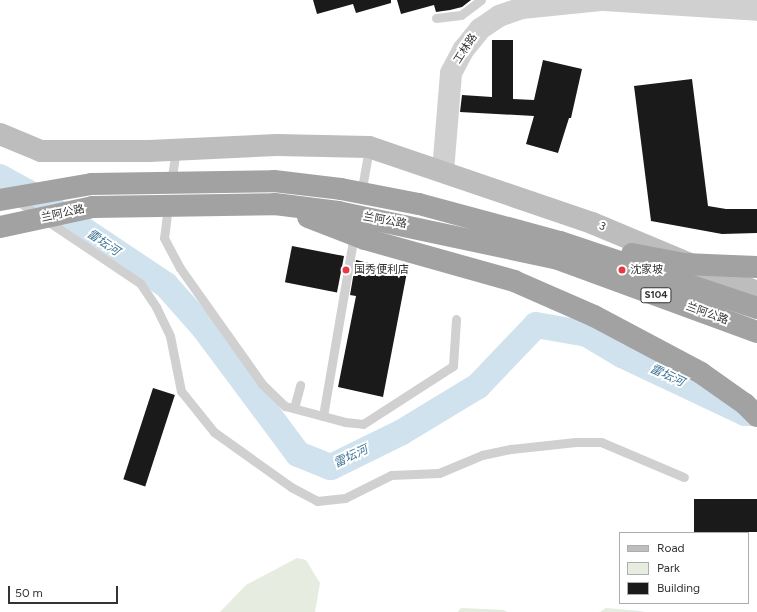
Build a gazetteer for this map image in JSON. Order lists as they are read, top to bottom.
{
  "streets": {
    "highway": ["兰阿公路", "S104"],
    "main road": ["3"],
    "street": ["工林路"]
  },
  "crossings": [
    ["工林路", "3"]
  ],
  "water": ["雷坛河"],
  "places": ["国秀便利店", "沈家坡"],
  "legend": ["Road", "Park", "Building"],
  "scale_bar": "50 m"
}
